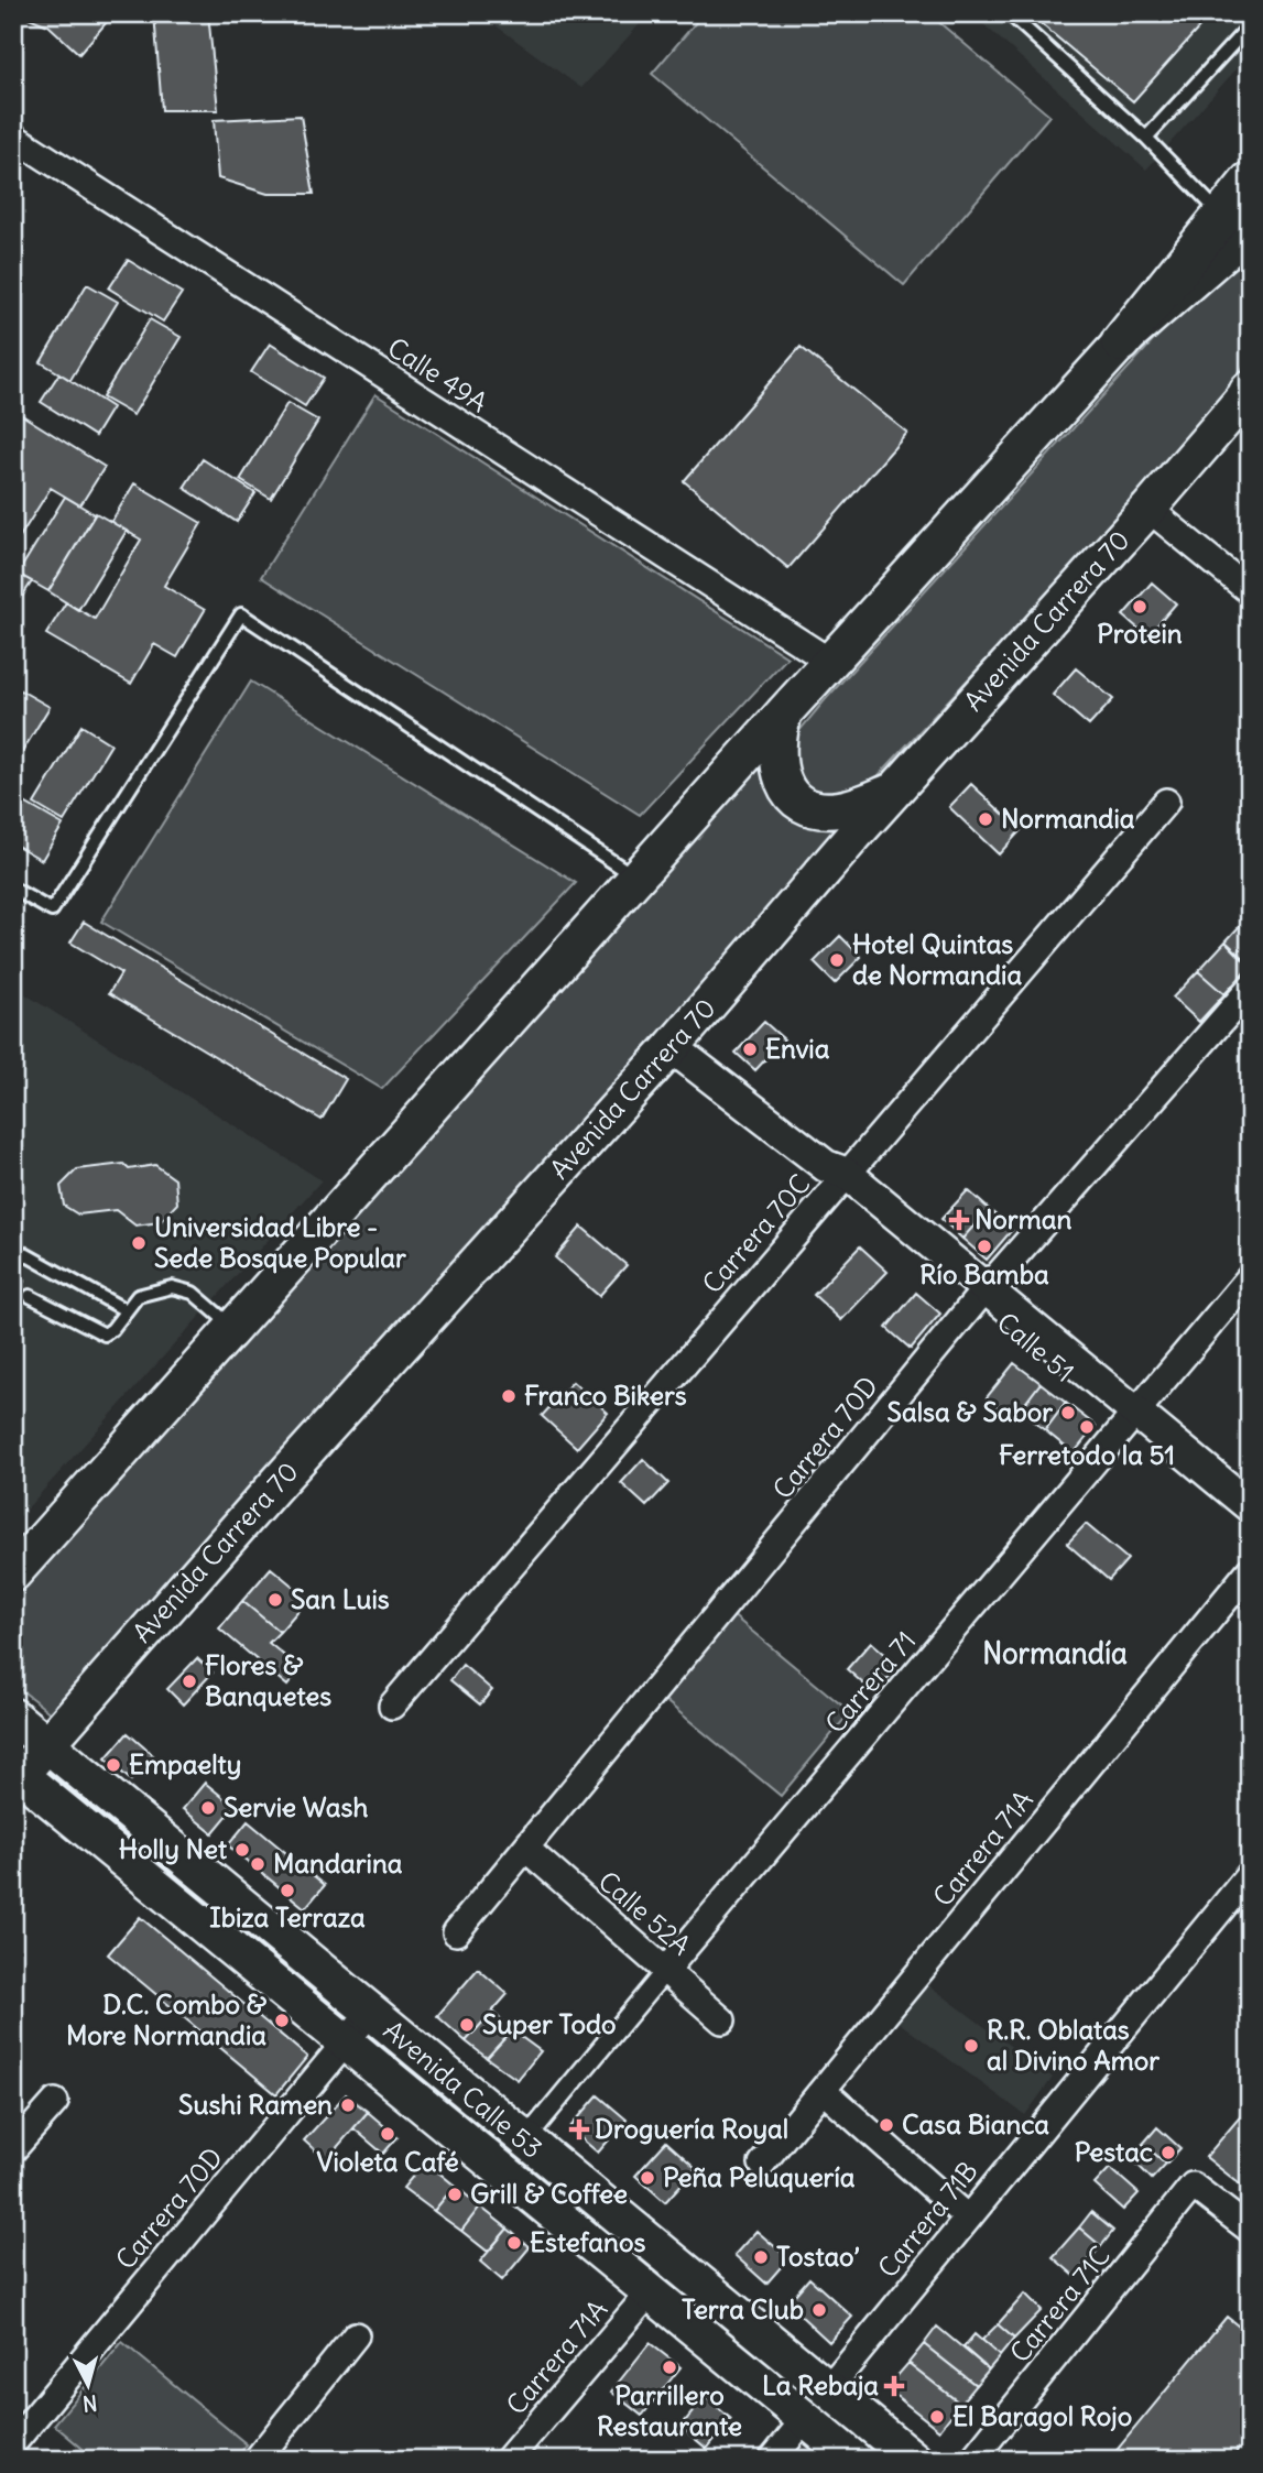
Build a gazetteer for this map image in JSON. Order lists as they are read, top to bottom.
{
  "streets": {
    "main road": ["Avenida Carrera 70", "Avenida Calle 53"],
    "street": [
      "Calle 49A",
      "Carrera 70C",
      "Calle 51",
      "Carrera 70D",
      "Carrera 71",
      "Carrera 71A",
      "Calle 52A",
      "Carrera 71B",
      "Carrera 71C"
    ]
  },
  "crossings": [
    ["Avenida Carrera 70", "Calle 51"],
    ["Avenida Carrera 70", "Avenida Calle 53"],
    ["Carrera 70C", "Calle 51"],
    ["Calle 51", "Carrera 70D"],
    ["Calle 51", "Carrera 71"],
    ["Carrera 70D", "Calle 52A"],
    ["Carrera 70D", "Avenida Calle 53"],
    ["Carrera 71", "Calle 52A"],
    ["Carrera 71A", "Avenida Calle 53"],
    ["Avenida Calle 53", "Carrera 71B"]
  ],
  "districts": ["Normandía"],
  "places": {
    "other": [
      "Protein",
      "Normandia",
      "Hotel Quintas de Normandia",
      "Envia",
      "Universidad Libre - Sede Bosque Popular",
      "Río Bamba",
      "Franco Bikers",
      "Salsa & Sabor",
      "Ferretodo la 51",
      "San Luis",
      "Flores & Banquetes",
      "Empaelty",
      "Servie Wash",
      "Holly Net",
      "Mandarina",
      "Ibiza Terraza",
      "D.C. Combo & More Normandia",
      "Super Todo",
      "R.R. Oblatas al Divino Amor",
      "Sushi Ramen",
      "Casa Bianca",
      "Violeta Café",
      "Pestac",
      "Peña Peluquería",
      "Grill & Coffee",
      "Estefanos",
      "Tostao’",
      "Terra Club",
      "Parrillero Restaurante",
      "El Baragol Rojo"
    ],
    "health": ["Norman", "Droguería Royal", "La Rebaja"]
  },
  "north": "bottom"
}
